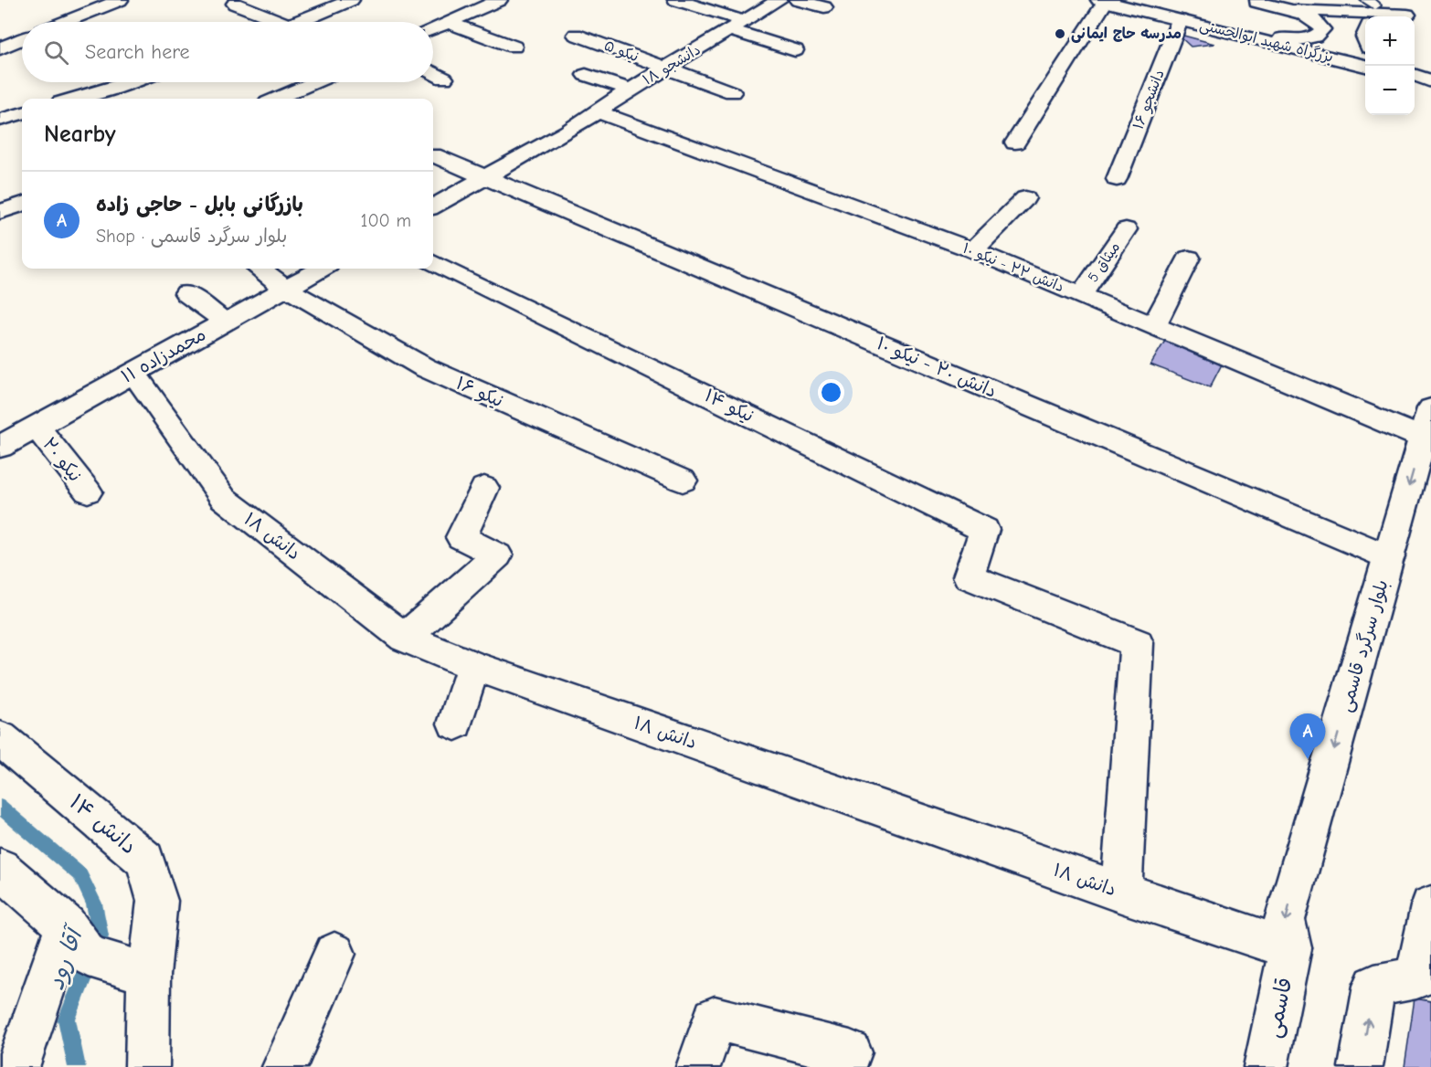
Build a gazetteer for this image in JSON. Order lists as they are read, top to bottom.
{
  "streets": {
    "street": [
      "بزرگراه شهید ابوالحسنی",
      "نیکو ۵",
      "دانشجو ۱۸",
      "دانشجو ۱۶",
      "میثاق 5",
      "دانش ۲۲ - نیکو ۱۰",
      "محمدزاده ۱۱",
      "دانش ۲۰ - نیکو ۱۰",
      "نیکو ۱۶",
      "نیکو ۱۴",
      "نیکو ۲۰",
      "دانش ۱۸",
      "بلوار سرگرد قاسمی",
      "دانش ۱۴",
      "قاسمی"
    ]
  },
  "crossings": [
    ["بزرگراه شهید ابوالحسنی", "دانشجو ۱۶"],
    ["نیکو ۵", "دانشجو ۱۸"],
    ["دانشجو ۱۸", "دانش ۲۲ - نیکو ۱۰"],
    ["دانشجو ۱۸", "دانش ۲۰ - نیکو ۱۰"],
    ["میثاق 5", "دانش ۲۲ - نیکو ۱۰"],
    ["دانش ۲۲ - نیکو ۱۰", "بلوار سرگرد قاسمی"],
    ["محمدزاده ۱۱", "نیکو ۱۶"],
    ["محمدزاده ۱۱", "نیکو ۲۰"],
    ["محمدزاده ۱۱", "دانش ۱۸"],
    ["دانش ۲۰ - نیکو ۱۰", "بلوار سرگرد قاسمی"],
    ["نیکو ۱۴", "دانش ۱۸"],
    ["دانش ۱۸", "بلوار سرگرد قاسمی"],
    ["دانش ۱۸", "قاسمی"],
    ["بلوار سرگرد قاسمی", "قاسمی"]
  ],
  "one_way": ["بلوار سرگرد قاسمی"],
  "water": ["آقا رود"],
  "places": ["مدرسه حاج ایمانی"],
  "page": {
    "map_buttons": ["+", "−"],
    "search": "Search here",
    "heading": "Nearby",
    "list": [
      {
        "mark": "A",
        "name": "بازرگانی بابل - حاجی زاده",
        "note": "Shop · بلوار سرگرد قاسمی",
        "value": "100 m"
      }
    ],
    "pins": "A"
  }
}
